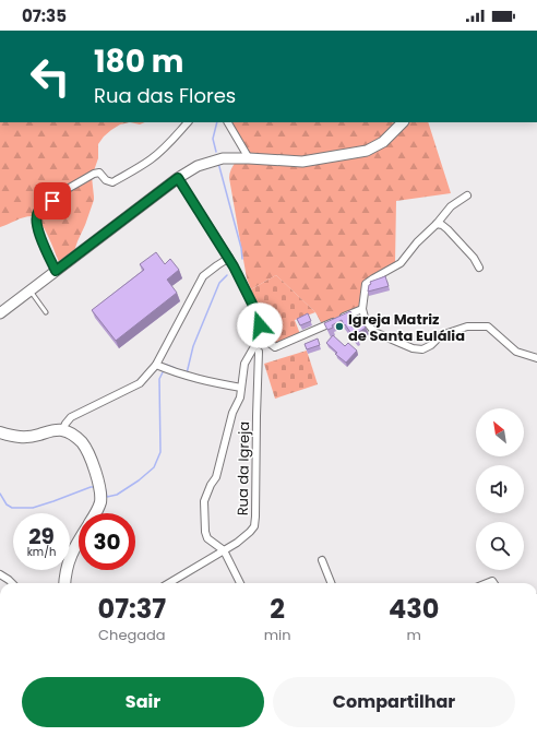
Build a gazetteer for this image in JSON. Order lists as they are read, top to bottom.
{
  "streets": {
    "street": ["Rua da Igreja"]
  },
  "places": ["Igreja Matriz de Santa Eulália"],
  "north": "top left",
  "page": {
    "status": "07:35",
    "turn": ["180 m", "Rua das Flores"],
    "speed": "29 km/h",
    "limit": "30",
    "eta": [
      "07:37",
      "Chegada",
      "2",
      "min",
      "430",
      "m"
    ],
    "buttons": ["Sair", "Compartilhar"]
  }
}
